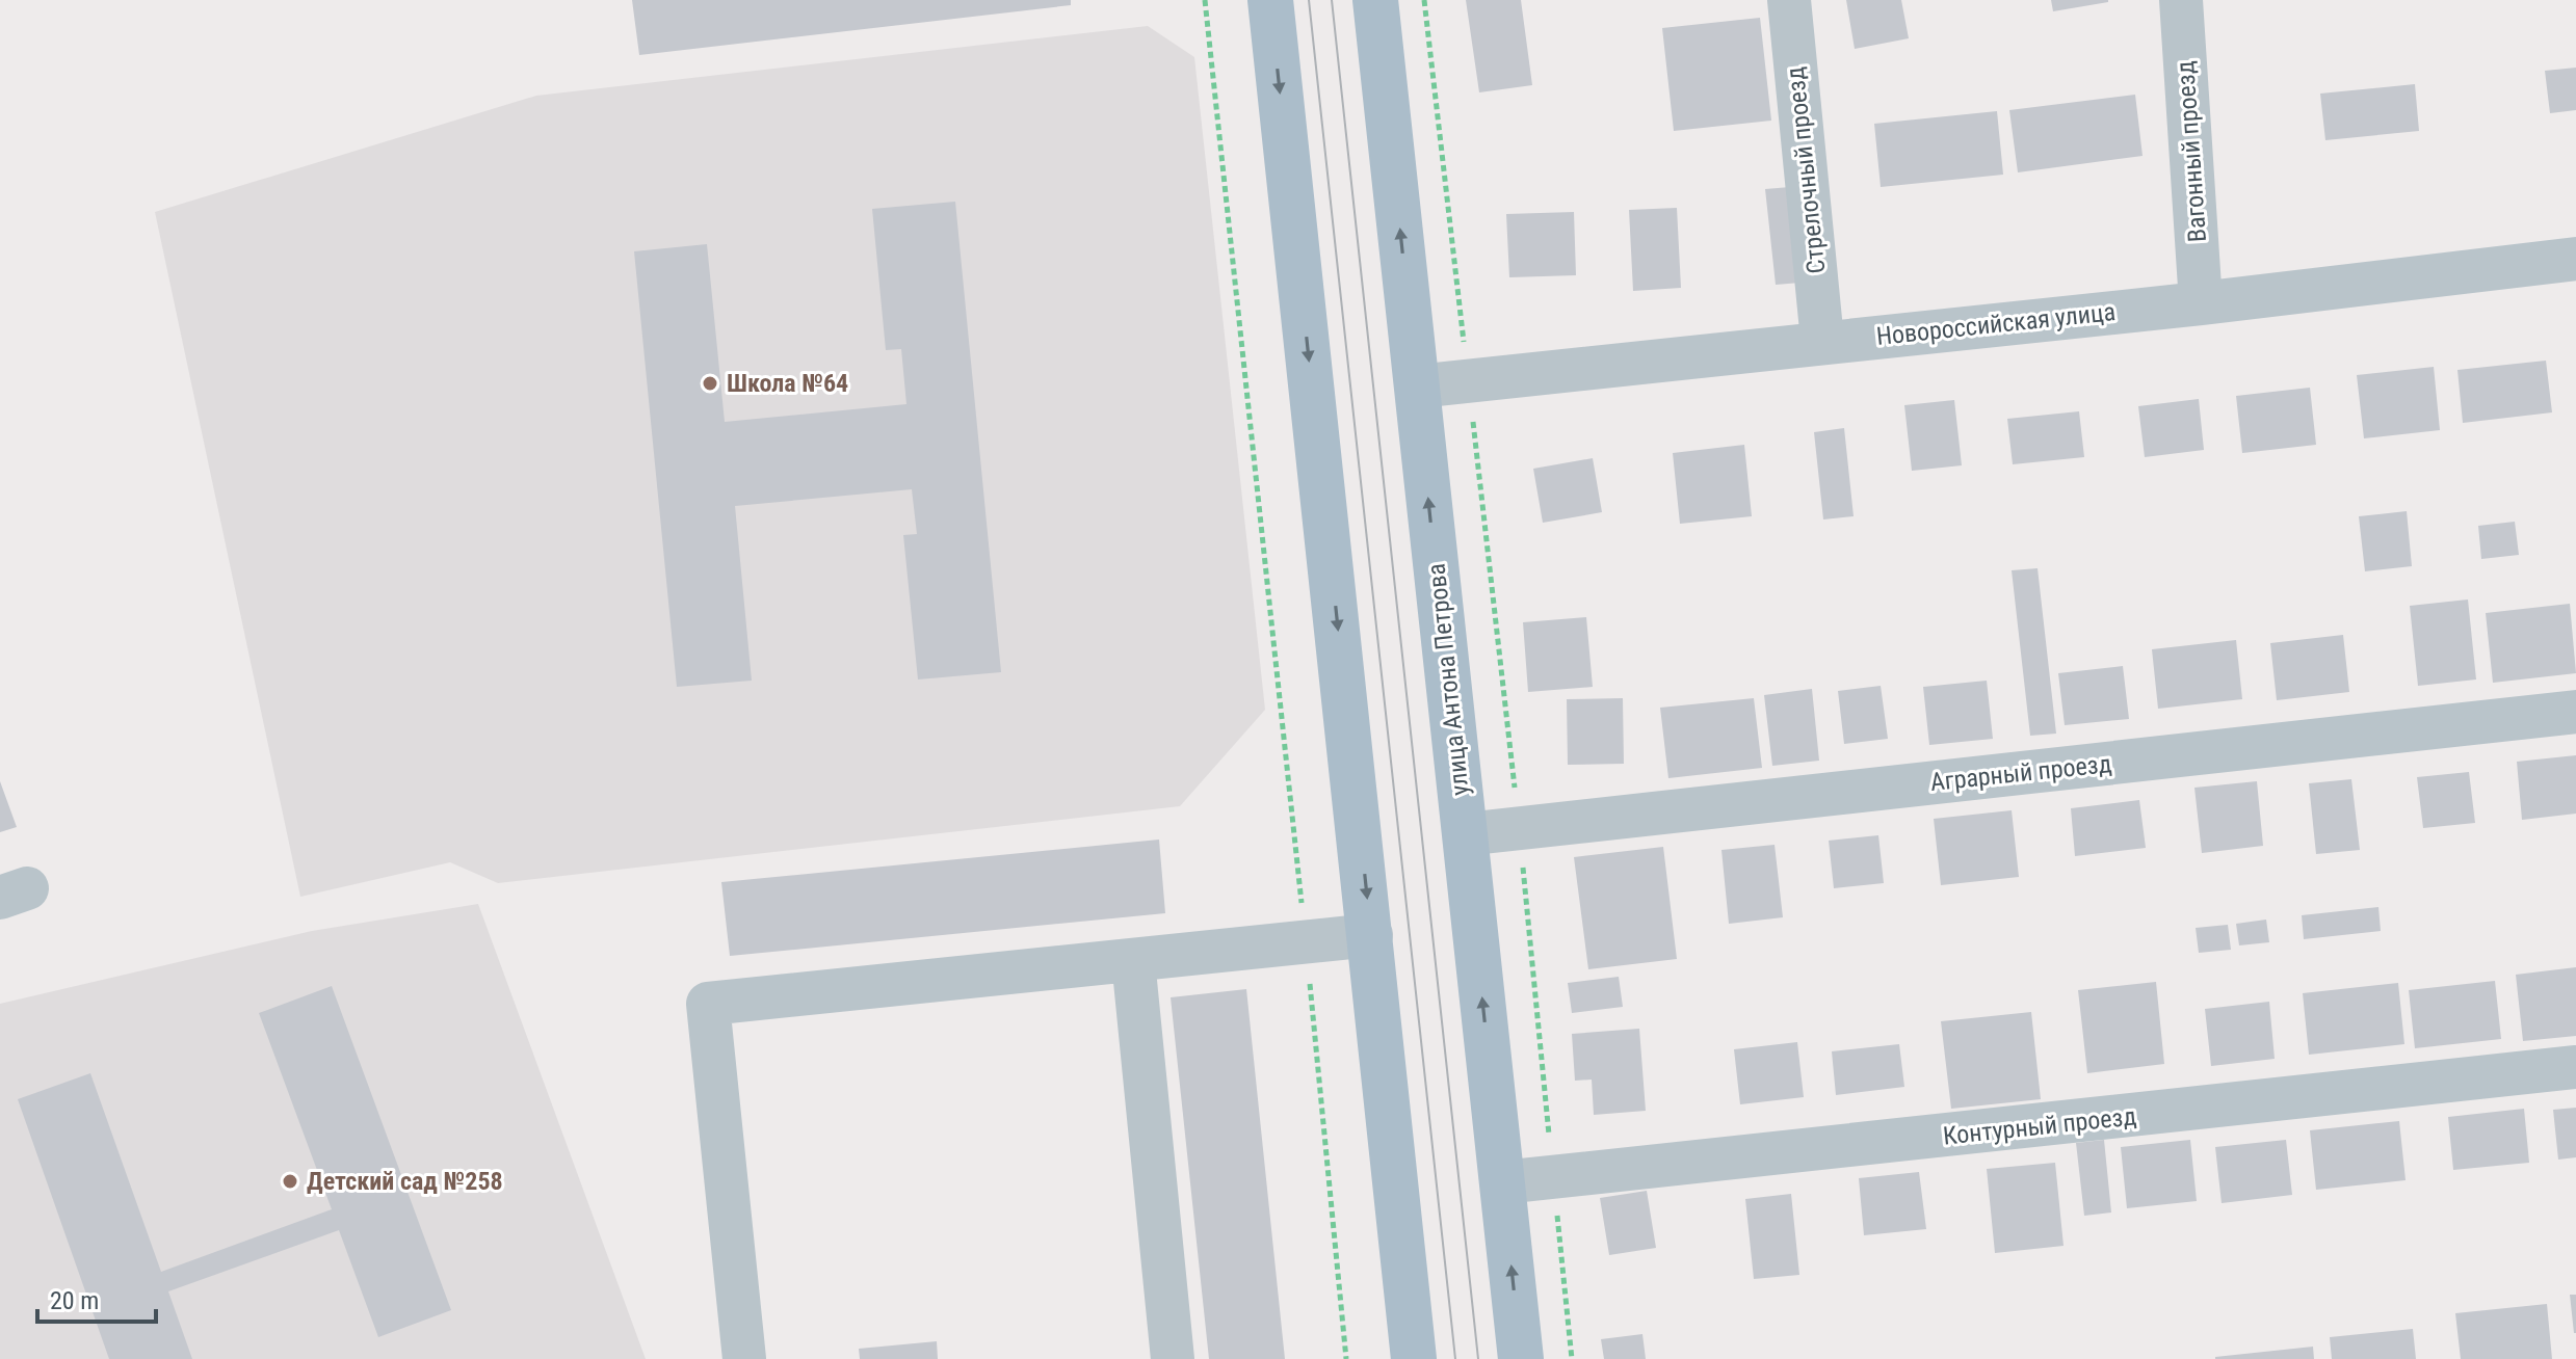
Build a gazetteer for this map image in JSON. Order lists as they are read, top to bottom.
{
  "streets": {
    "main road": ["улица Антона Петрова"],
    "street": [
      "Вагонный проезд",
      "Стрелочный проезд",
      "Новороссийская улица",
      "Аграрный проезд",
      "Контурный проезд"
    ]
  },
  "crossings": [
    ["Вагонный проезд", "Новороссийская улица"],
    ["Стрелочный проезд", "Новороссийская улица"],
    ["Новороссийская улица", "улица Антона Петрова"],
    ["улица Антона Петрова", "Аграрный проезд"],
    ["улица Антона Петрова", "Контурный проезд"]
  ],
  "places": ["Школа №64", "Детский сад №258"],
  "scale_bar": "20 m"
}
